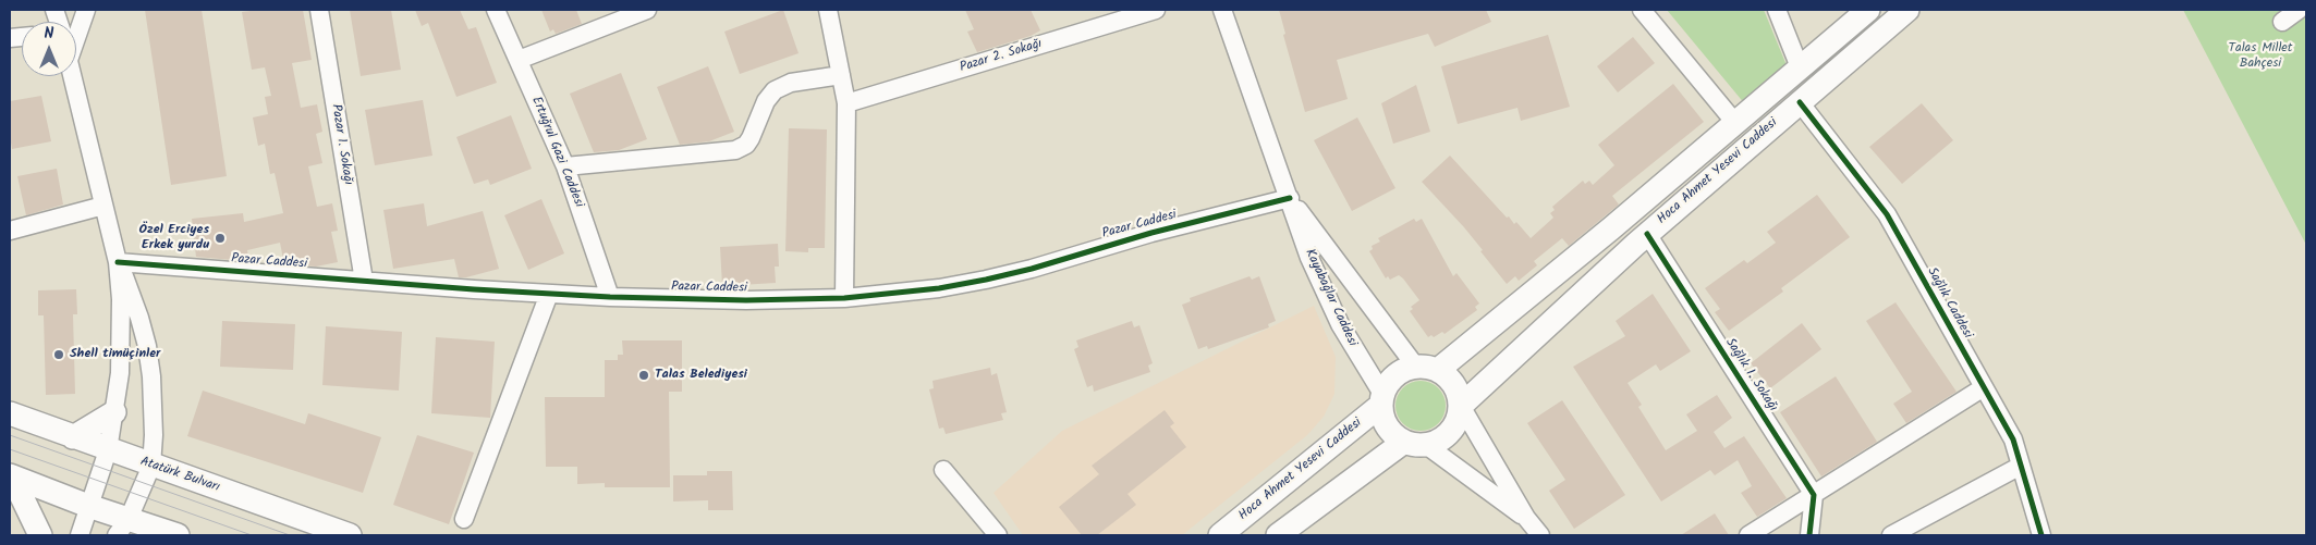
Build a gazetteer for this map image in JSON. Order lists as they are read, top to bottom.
{
  "streets": {
    "main road": ["Hoca Ahmet Yesevi Caddesi", "Atatürk Bulvarı"],
    "street": [
      "Pazar 2. Sokağı",
      "Pazar 1. Sokağı",
      "Ertuğrul Gazi Caddesi",
      "Pazar Caddesi",
      "Kayabağlar Caddesi",
      "Sağlık Caddesi",
      "Sağlık 1. Sokağı"
    ]
  },
  "crossings": [
    ["Pazar 1. Sokağı", "Pazar Caddesi"],
    ["Ertuğrul Gazi Caddesi", "Pazar Caddesi"],
    ["Hoca Ahmet Yesevi Caddesi", "Kayabağlar Caddesi"],
    ["Hoca Ahmet Yesevi Caddesi", "Sağlık Caddesi"],
    ["Hoca Ahmet Yesevi Caddesi", "Sağlık 1. Sokağı"],
    ["Pazar Caddesi", "Kayabağlar Caddesi"]
  ],
  "parks": ["Talas Millet Bahçesi"],
  "places": ["Özel Erciyes Erkek yurdu", "Shell timüçinler", "Talas Belediyesi"],
  "north": "top"
}
